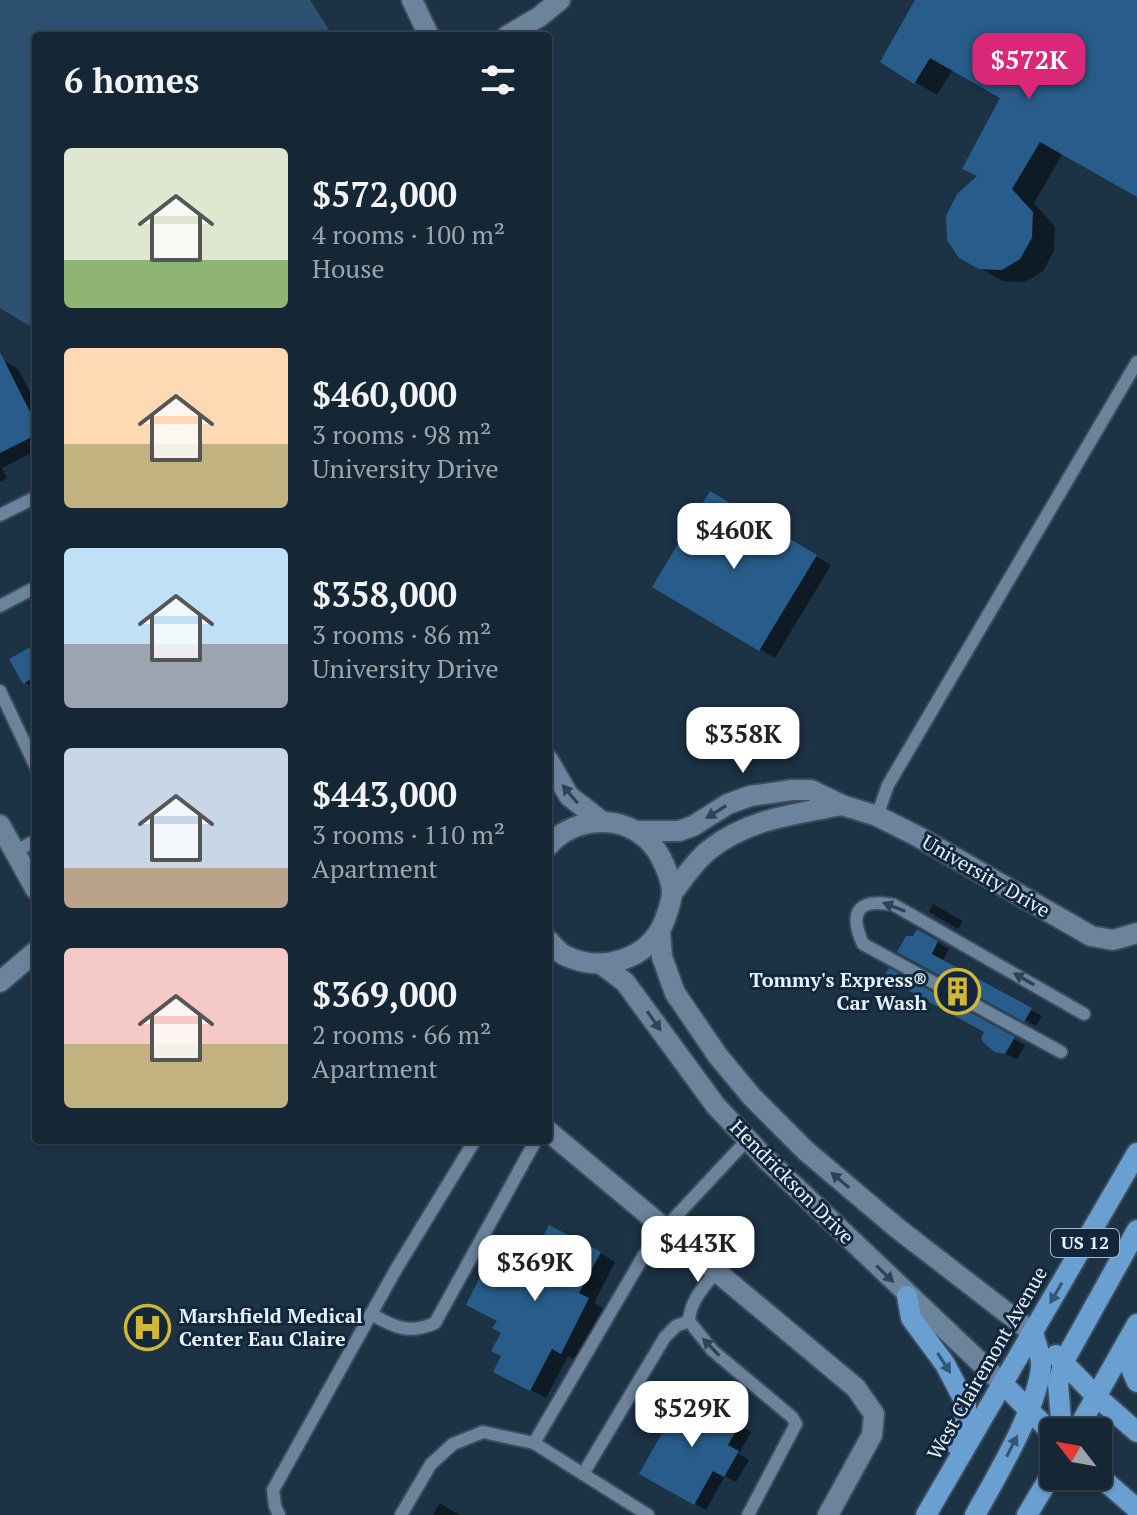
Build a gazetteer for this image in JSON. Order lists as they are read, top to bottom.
{
  "streets": {
    "main road": ["US 12", "West Clairemont Avenue"],
    "street": ["University Drive", "Hendrickson Drive"]
  },
  "crossings": [
    ["Hendrickson Drive", "West Clairemont Avenue"]
  ],
  "places": {
    "building": ["Tommy's Express® Car Wash"],
    "hospital": ["Marshfield Medical Center Eau Claire"]
  },
  "north": "top left",
  "page": {
    "heading": "6 homes",
    "price": [
      "$572K",
      "$460K",
      "$358K",
      "$443K",
      "$369K",
      "$529K"
    ],
    "list": [
      {
        "name": "$572,000",
        "note": "4 rooms · 100 m² · House"
      },
      {
        "name": "$460,000",
        "note": "3 rooms · 98 m² · University Drive"
      },
      {
        "name": "$358,000",
        "note": "3 rooms · 86 m² · University Drive"
      },
      {
        "name": "$443,000",
        "note": "3 rooms · 110 m² · Apartment"
      },
      {
        "name": "$369,000",
        "note": "2 rooms · 66 m² · Apartment"
      }
    ]
  }
}
